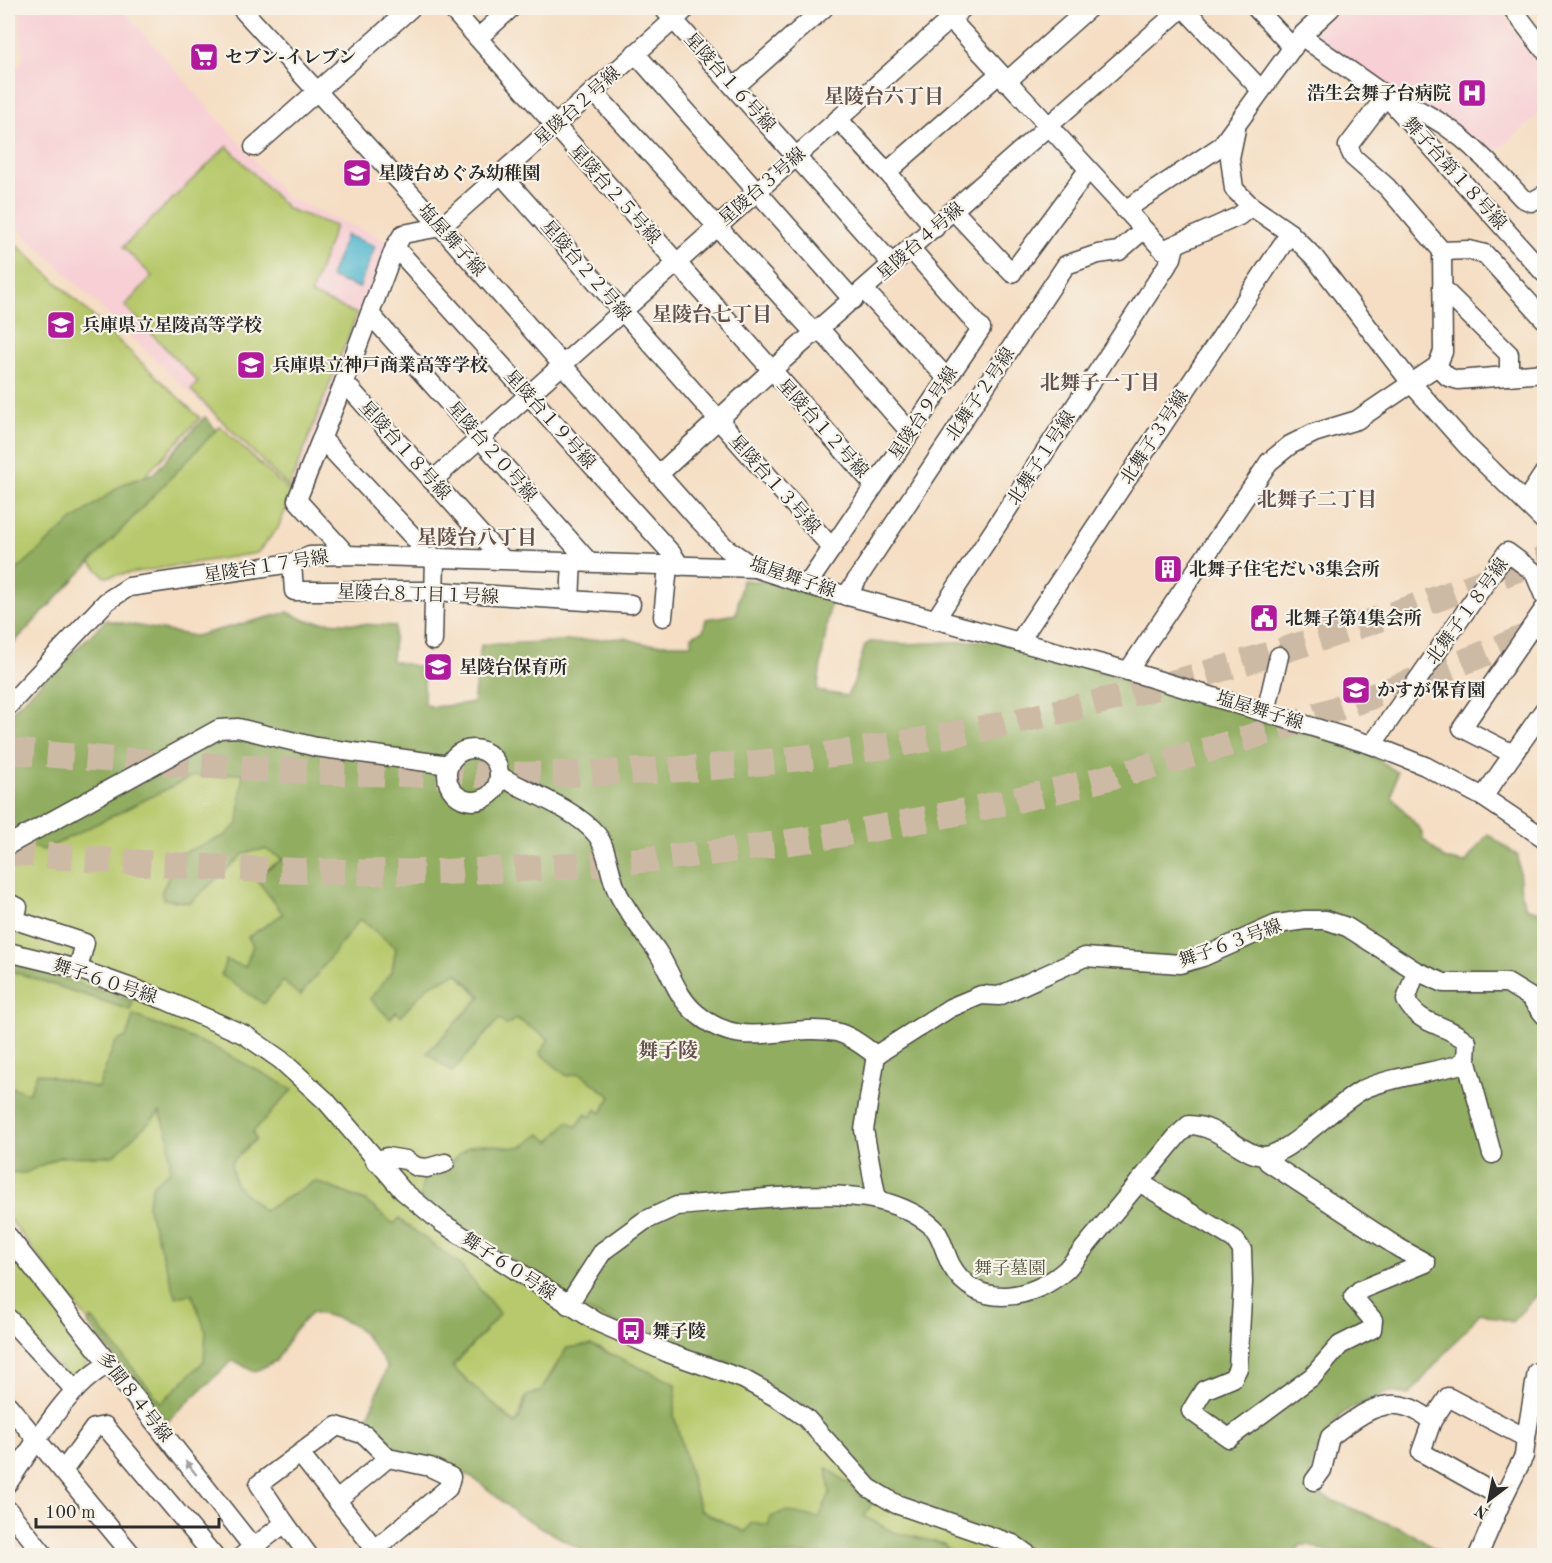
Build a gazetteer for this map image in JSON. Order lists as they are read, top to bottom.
{
  "streets": {
    "street": [
      "星陵台１６号線",
      "星陵台２号線",
      "舞子台第１８号線",
      "星陵台３号線",
      "星陵台２５号線",
      "塩屋舞子線",
      "星陵台４号線",
      "星陵台２２号線",
      "北舞子２号線",
      "星陵台９号線",
      "星陵台１９号線",
      "星陵台１２号線",
      "北舞子３号線",
      "星陵台１８号線",
      "星陵台２０号線",
      "北舞子１号線",
      "星陵台１３号線",
      "星陵台１７号線",
      "星陵台８丁目１号線",
      "北舞子１８号線",
      "舞子６３号線",
      "舞子６０号線",
      "多聞８４号線"
    ]
  },
  "crossings": [
    ["星陵台１６号線", "星陵台２号線"],
    ["星陵台１６号線", "星陵台３号線"],
    ["星陵台１６号線", "星陵台４号線"],
    ["星陵台２号線", "星陵台２５号線"],
    ["星陵台２号線", "塩屋舞子線"],
    ["星陵台２号線", "星陵台２２号線"],
    ["星陵台３号線", "星陵台２５号線"],
    ["星陵台３号線", "塩屋舞子線"],
    ["星陵台３号線", "星陵台２２号線"],
    ["星陵台３号線", "星陵台１９号線"],
    ["星陵台３号線", "星陵台１８号線"],
    ["星陵台３号線", "星陵台２０号線"],
    ["星陵台２５号線", "星陵台４号線"],
    ["星陵台２５号線", "星陵台１２号線"],
    ["塩屋舞子線", "星陵台４号線"],
    ["塩屋舞子線", "北舞子２号線"],
    ["塩屋舞子線", "星陵台９号線"],
    ["塩屋舞子線", "北舞子３号線"],
    ["塩屋舞子線", "北舞子１号線"],
    ["塩屋舞子線", "星陵台１７号線"],
    ["塩屋舞子線", "北舞子１８号線"],
    ["星陵台４号線", "星陵台２２号線"],
    ["星陵台４号線", "星陵台９号線"],
    ["星陵台４号線", "星陵台１２号線"],
    ["星陵台４号線", "星陵台１３号線"],
    ["星陵台２２号線", "星陵台１３号線"],
    ["星陵台９号線", "星陵台１２号線"],
    ["星陵台９号線", "星陵台１３号線"],
    ["星陵台１９号線", "星陵台１７号線"],
    ["星陵台１８号線", "星陵台１７号線"],
    ["星陵台２０号線", "星陵台１７号線"],
    ["星陵台１７号線", "星陵台８丁目１号線"]
  ],
  "districts": [
    "星陵台六丁目",
    "星陵台七丁目",
    "北舞子一丁目",
    "北舞子二丁目",
    "星陵台八丁目",
    "舞子陵"
  ],
  "parks": ["舞子墓園"],
  "places": {
    "supermarket": ["セブン-イレブン"],
    "hospital": ["浩生会舞子台病院"],
    "school or university": [
      "星陵台めぐみ幼稚園",
      "兵庫県立星陵高等学校",
      "兵庫県立神戸商業高等学校",
      "星陵台保育所",
      "かすが保育園"
    ],
    "building": ["北舞子住宅だい3集会所"],
    "public building": ["北舞子第4集会所"],
    "bus stop": ["舞子陵"]
  },
  "scale_bar": "100 m",
  "north": "bottom left"
}
